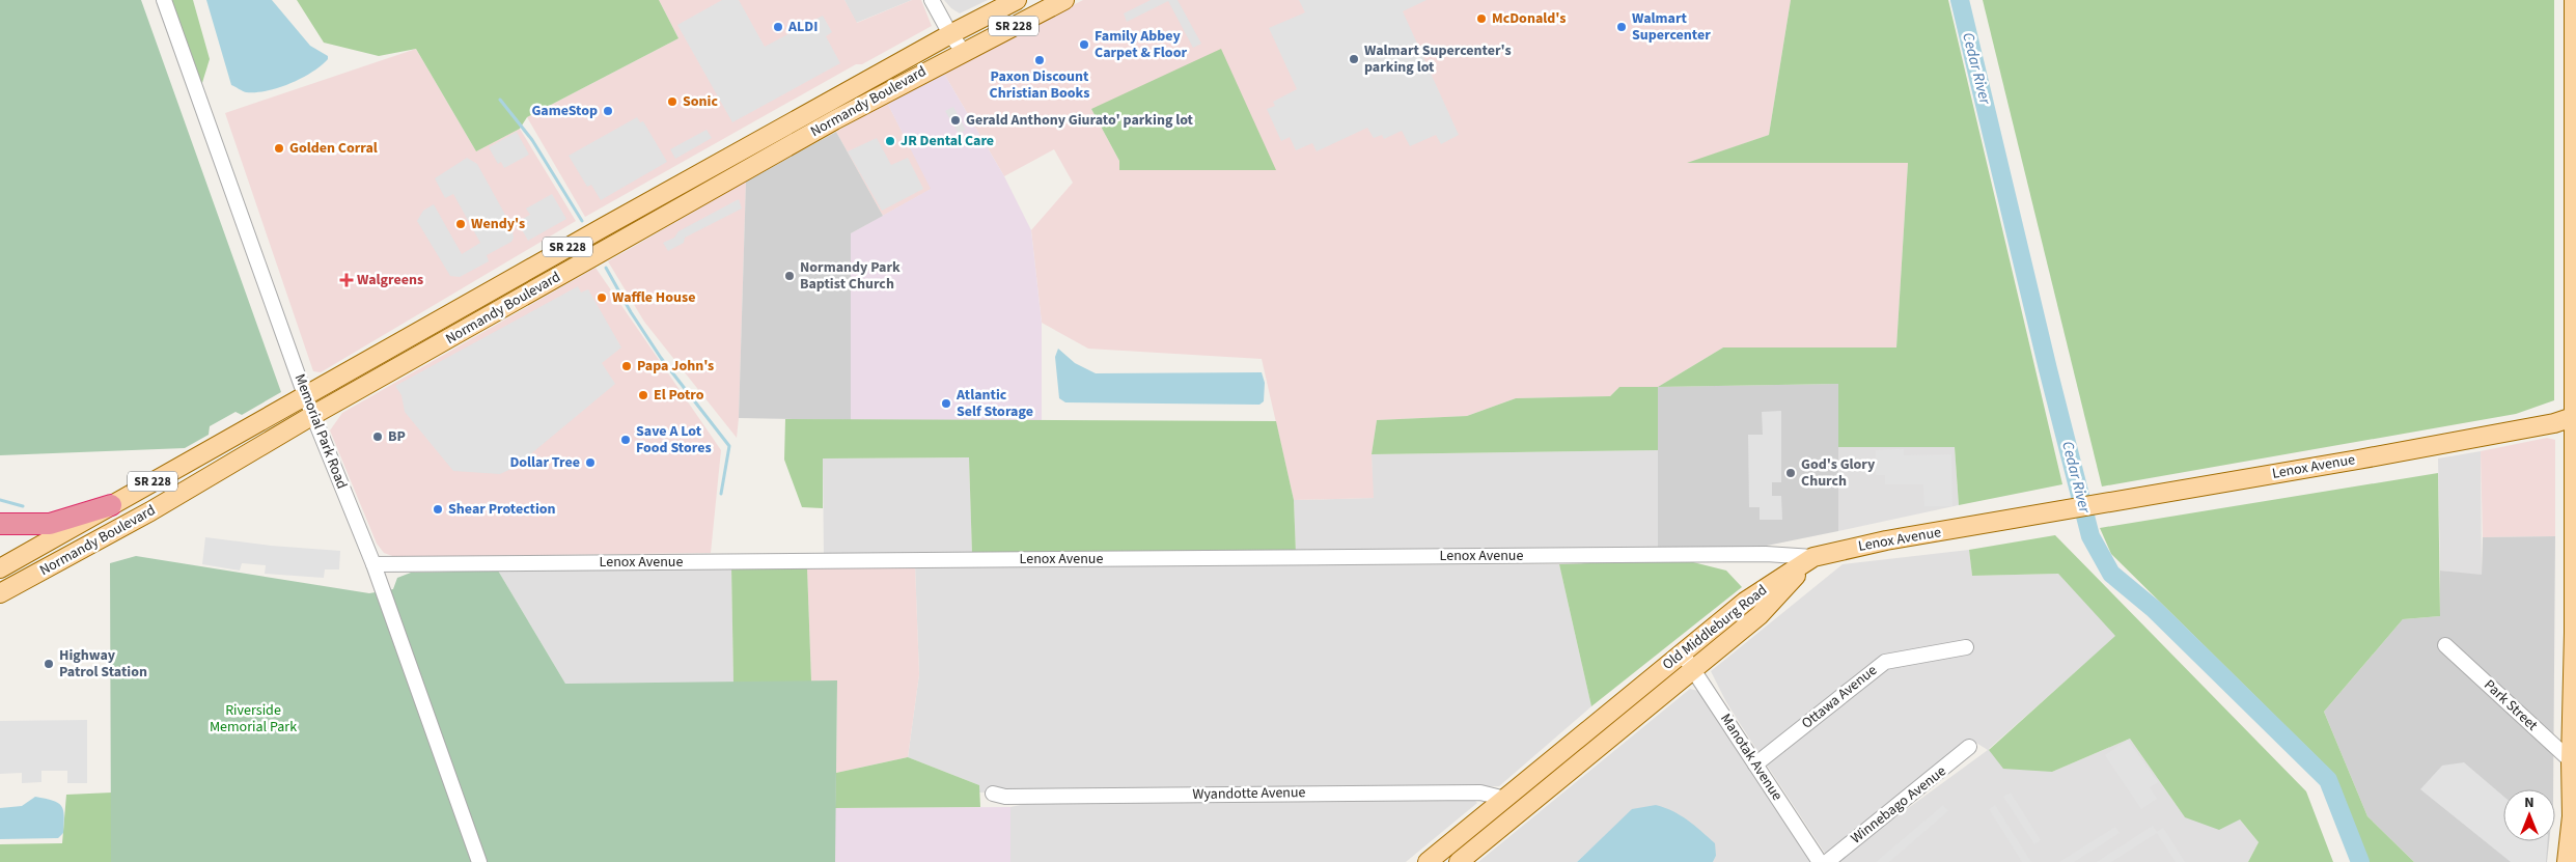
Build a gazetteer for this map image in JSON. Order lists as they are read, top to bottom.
{
  "streets": {
    "main road": [
      "SR 228",
      "Normandy Boulevard",
      "Lenox Avenue",
      "Old Middleburg Road"
    ],
    "street": [
      "Memorial Park Road",
      "Ottawa Avenue",
      "Park Street",
      "Manotak Avenue",
      "Wyandotte Avenue",
      "Winnebago Avenue"
    ]
  },
  "crossings": [
    ["Normandy Boulevard", "Memorial Park Road"],
    ["Memorial Park Road", "Lenox Avenue"],
    ["Lenox Avenue", "Old Middleburg Road"],
    ["Old Middleburg Road", "Manotak Avenue"],
    ["Old Middleburg Road", "Wyandotte Avenue"],
    ["Ottawa Avenue", "Manotak Avenue"]
  ],
  "water": ["Cedar River"],
  "parks": ["Riverside Memorial Park"],
  "places": {
    "other": [
      "McDonald's",
      "ALDI",
      "Walmart Supercenter",
      "Family Abbey Carpet & Floor",
      "Walmart Supercenter's parking lot",
      "Paxon Discount Christian Books",
      "Sonic",
      "GameStop",
      "Gerald Anthony Giurato' parking lot",
      "JR Dental Care",
      "Golden Corral",
      "Wendy's",
      "Normandy Park Baptist Church",
      "Waffle House",
      "Papa John's",
      "El Potro",
      "Atlantic Self Storage",
      "BP",
      "Save A Lot Food Stores",
      "Dollar Tree",
      "God's Glory Church",
      "Shear Protection",
      "Highway Patrol Station"
    ],
    "health": ["Walgreens"]
  },
  "north": "top"
}
